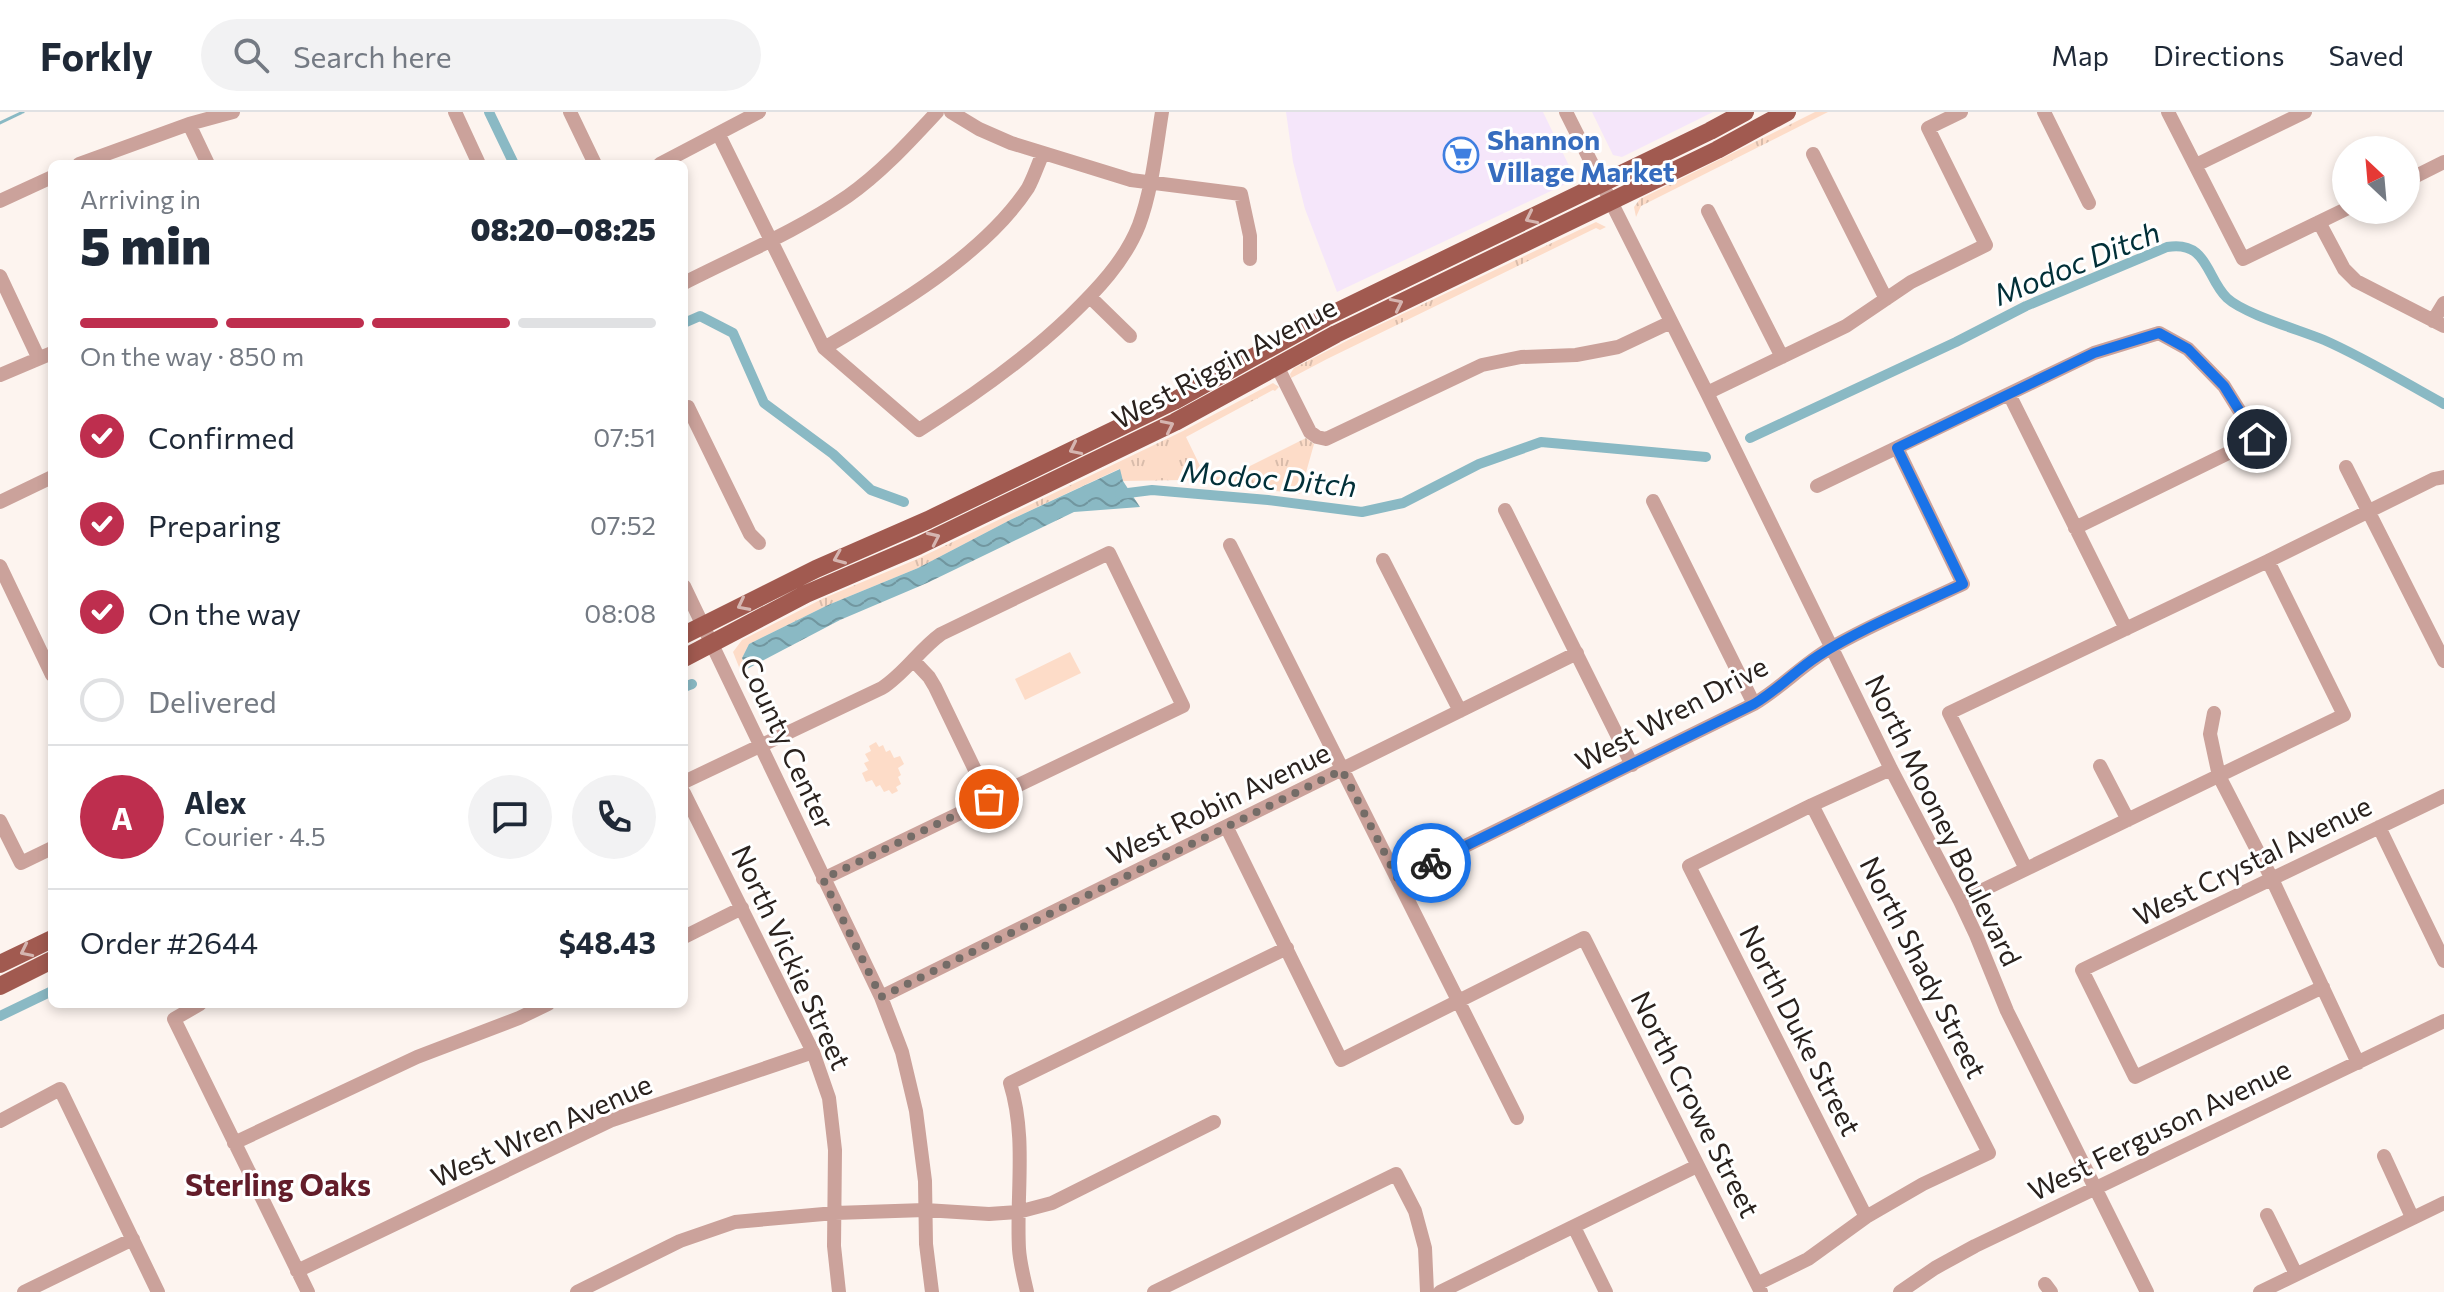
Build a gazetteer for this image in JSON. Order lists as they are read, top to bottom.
{
  "streets": {
    "main road": ["West Riggin Avenue"],
    "street": [
      "West Wren Drive",
      "County Center",
      "West Robin Avenue",
      "North Mooney Boulevard",
      "West Crystal Avenue",
      "North Vickie Street",
      "North Shady Street",
      "North Duke Street",
      "North Crowe Street",
      "West Ferguson Avenue",
      "West Wren Avenue"
    ]
  },
  "crossings": [
    ["West Riggin Avenue", "County Center"],
    ["West Riggin Avenue", "North Mooney Boulevard"],
    ["West Wren Drive", "North Mooney Boulevard"],
    ["County Center", "West Robin Avenue"],
    ["North Mooney Boulevard", "West Ferguson Avenue"],
    ["North Vickie Street", "West Wren Avenue"],
    ["North Shady Street", "North Duke Street"]
  ],
  "districts": ["Sterling Oaks"],
  "water": ["Modoc Ditch"],
  "places": {
    "supermarket": ["Shannon Village Market"]
  },
  "north": "top left",
  "page": {
    "header": "Forkly",
    "search": "Search here",
    "nav": ["Map", "Directions", "Saved"],
    "heading": ["5 min", "Arriving in", "08:20–08:25"],
    "panel": [
      "Alex",
      "Courier · 4.5",
      "Order #2644",
      "$48.43"
    ],
    "bar": "On the way · 850 m",
    "list": [
      ["Confirmed", "07:51"],
      ["Preparing", "07:52"],
      ["On the way", "08:08"],
      "Delivered"
    ],
    "round": "A"
  }
}
